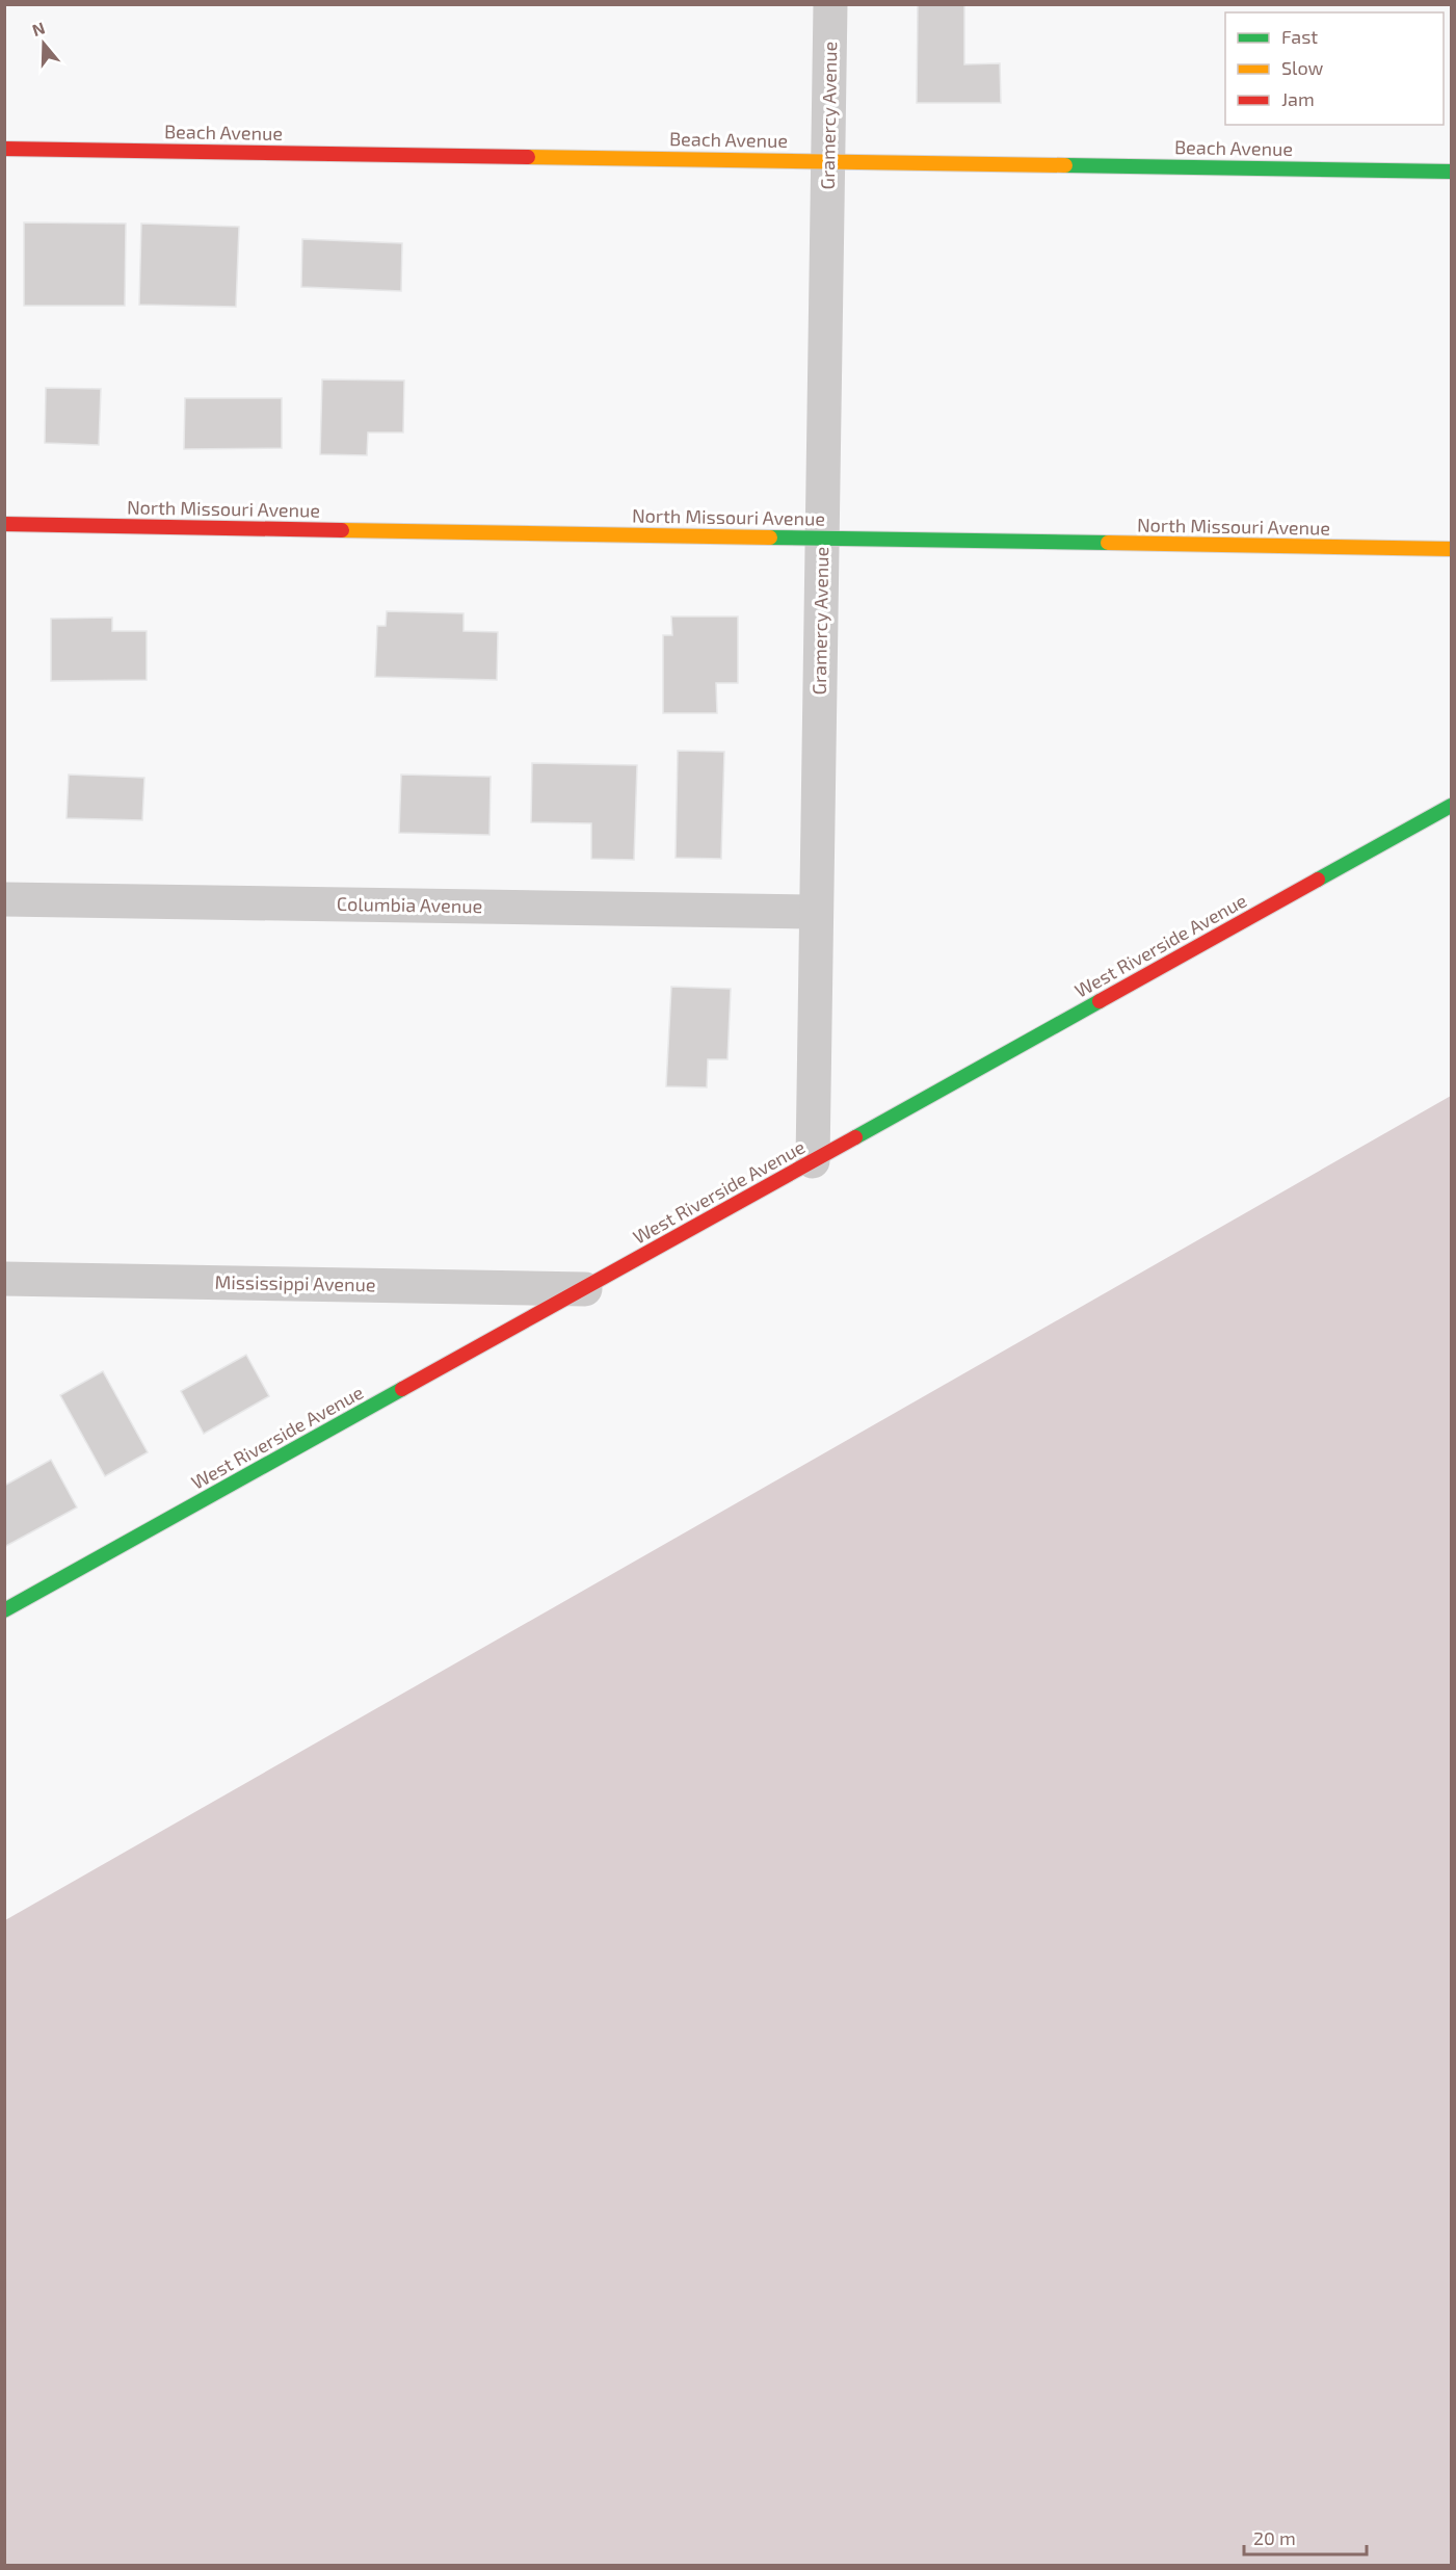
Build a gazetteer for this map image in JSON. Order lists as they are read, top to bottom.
{
  "streets": {
    "street": [
      "Gramercy Avenue",
      "Beach Avenue",
      "North Missouri Avenue",
      "Columbia Avenue",
      "West Riverside Avenue",
      "Mississippi Avenue"
    ]
  },
  "crossings": [
    ["Gramercy Avenue", "Beach Avenue"],
    ["Gramercy Avenue", "North Missouri Avenue"],
    ["Gramercy Avenue", "Columbia Avenue"],
    ["Gramercy Avenue", "West Riverside Avenue"],
    ["West Riverside Avenue", "Mississippi Avenue"]
  ],
  "legend": ["Fast", "Slow", "Jam"],
  "scale_bar": "20 m",
  "north": "top"
}
